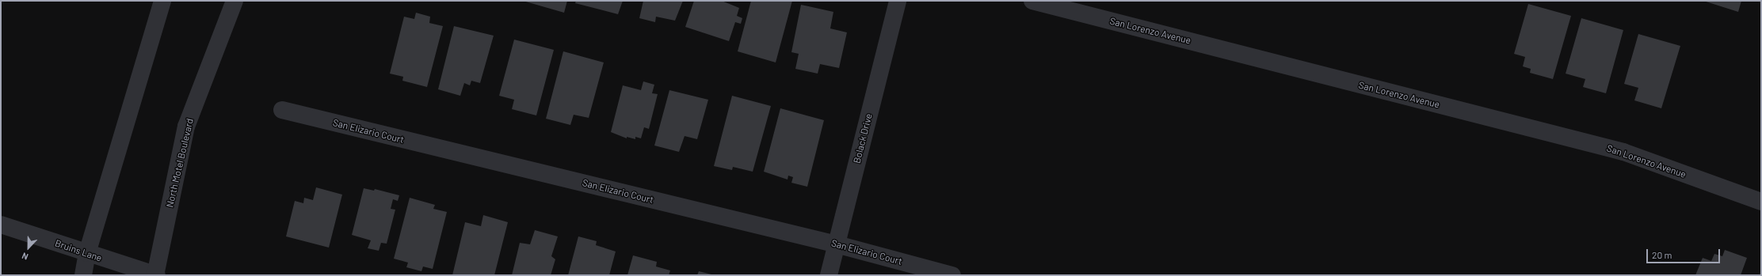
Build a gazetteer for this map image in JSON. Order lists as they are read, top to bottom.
{
  "streets": {
    "street": [
      "San Lorenzo Avenue",
      "San Elizario Court",
      "Bolack Drive",
      "North Motel Boulevard",
      "Bruins Lane"
    ]
  },
  "crossings": [
    ["San Elizario Court", "Bolack Drive"],
    ["North Motel Boulevard", "Bruins Lane"]
  ],
  "scale_bar": "20 m",
  "north": "bottom"
}
